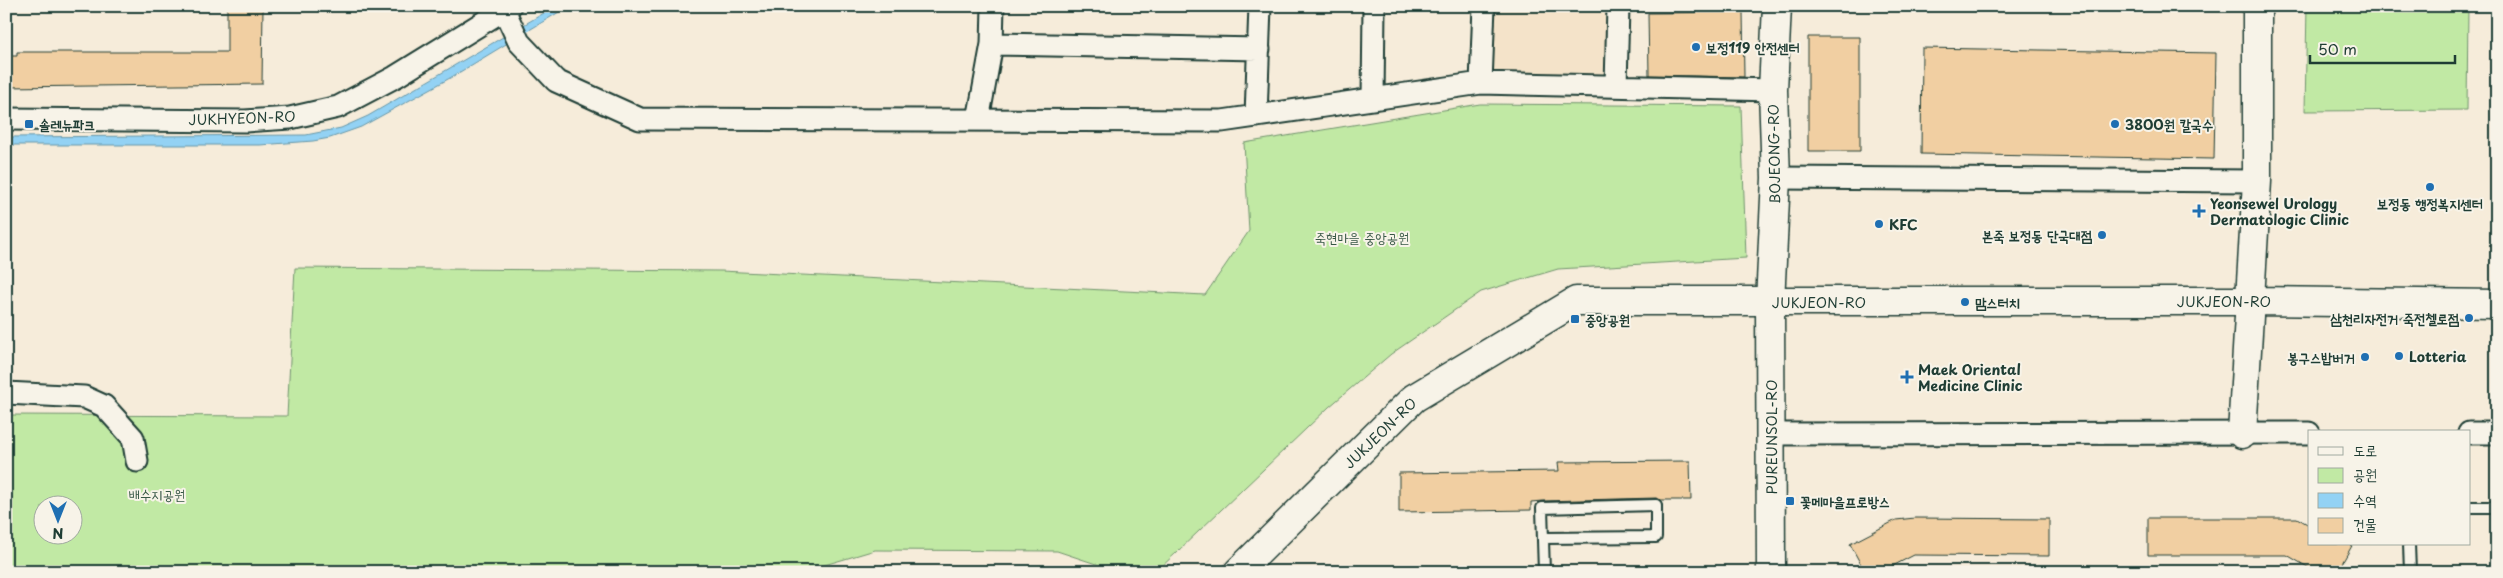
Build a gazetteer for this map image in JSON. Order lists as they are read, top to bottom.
{
  "streets": {
    "street": [
      "JUKHYEON-RO",
      "BOJEONG-RO",
      "JUKJEON-RO",
      "PUREUNSOL-RO"
    ]
  },
  "crossings": [
    ["BOJEONG-RO", "JUKJEON-RO"],
    ["BOJEONG-RO", "PUREUNSOL-RO"],
    ["JUKJEON-RO", "PUREUNSOL-RO"]
  ],
  "parks": ["죽현마을 중앙공원", "배수지공원"],
  "places": {
    "other": [
      "보정119 안전센터",
      "3800원 칼국수",
      "보정동 행정복지센터",
      "KFC",
      "본죽 보정동 단국대점",
      "맘스터치",
      "삼천리자전거 죽전첼로점",
      "Lotteria",
      "봉구스밥버거"
    ],
    "transit": ["솔레뉴파크", "중앙공원", "꽃메마을프로방스"],
    "health": ["Yeonsewel Urology Dermatologic Clinic", "Maek Oriental Medicine Clinic"]
  },
  "legend": [
    "도로",
    "공원",
    "수역",
    "건물"
  ],
  "scale_bar": "50 m",
  "north": "bottom"
}
